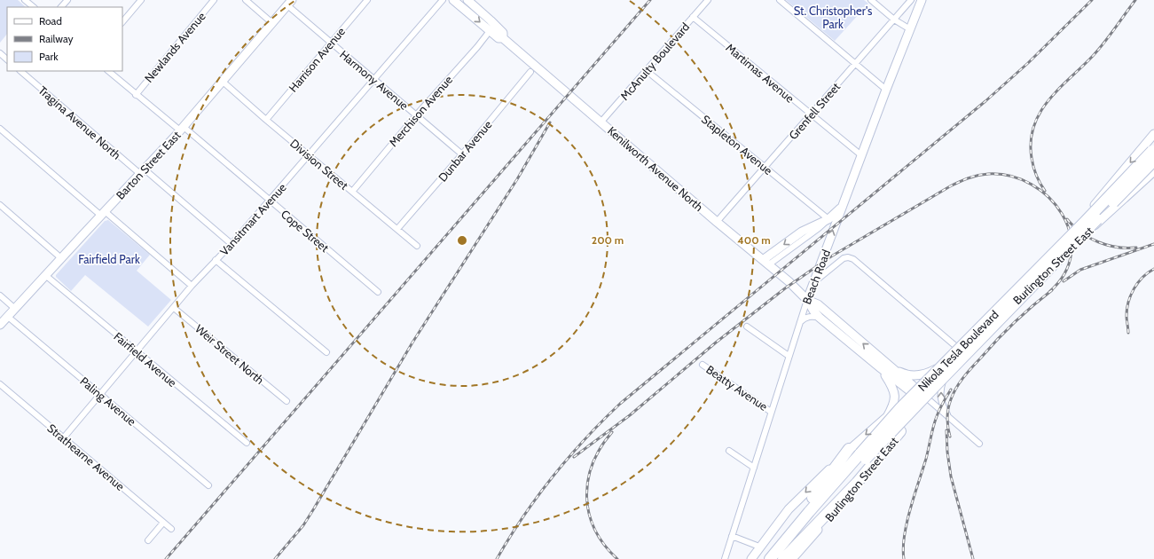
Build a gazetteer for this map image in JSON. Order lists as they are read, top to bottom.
{
  "streets": {
    "highway": ["Nikola Tesla Boulevard"],
    "main road": [
      "Barton Street East",
      "Kenilworth Avenue North",
      "Burlington Street East",
      "Beach Road"
    ],
    "street": [
      "Newlands Avenue",
      "Harrison Avenue",
      "McAnulty Boulevard",
      "Martimas Avenue",
      "Harmony Avenue",
      "Merchison Avenue",
      "Grenfell Street",
      "Tragina Avenue North",
      "Stapleton Avenue",
      "Dunbar Avenue",
      "Division Street",
      "Vansitmart Avenue",
      "Cope Street",
      "Weir Street North",
      "Fairfield Avenue",
      "Beatty Avenue",
      "Paling Avenue",
      "Strathearne Avenue"
    ]
  },
  "crossings": [
    ["Newlands Avenue", "Cope Street"],
    ["Harrison Avenue", "Harmony Avenue"],
    ["Harrison Avenue", "Division Street"],
    ["McAnulty Boulevard", "Martimas Avenue"],
    ["McAnulty Boulevard", "Stapleton Avenue"],
    ["McAnulty Boulevard", "Kenilworth Avenue North"],
    ["Martimas Avenue", "Grenfell Street"],
    ["Martimas Avenue", "Beach Road"],
    ["Harmony Avenue", "Merchison Avenue"],
    ["Harmony Avenue", "Dunbar Avenue"],
    ["Harmony Avenue", "Barton Street East"],
    ["Harmony Avenue", "Vansitmart Avenue"],
    ["Merchison Avenue", "Division Street"],
    ["Merchison Avenue", "Kenilworth Avenue North"],
    ["Grenfell Street", "Stapleton Avenue"],
    ["Grenfell Street", "Kenilworth Avenue North"],
    ["Tragina Avenue North", "Barton Street East"],
    ["Tragina Avenue North", "Vansitmart Avenue"],
    ["Dunbar Avenue", "Division Street"],
    ["Division Street", "Barton Street East"],
    ["Division Street", "Vansitmart Avenue"],
    ["Barton Street East", "Cope Street"],
    ["Barton Street East", "Fairfield Avenue"],
    ["Barton Street East", "Paling Avenue"],
    ["Kenilworth Avenue North", "Burlington Street East"],
    ["Kenilworth Avenue North", "Beach Road"],
    ["Vansitmart Avenue", "Cope Street"],
    ["Vansitmart Avenue", "Weir Street North"],
    ["Vansitmart Avenue", "Fairfield Avenue"],
    ["Vansitmart Avenue", "Paling Avenue"],
    ["Vansitmart Avenue", "Strathearne Avenue"],
    ["Beach Road", "Beatty Avenue"]
  ],
  "parks": ["St. Christopher's Park", "Fairfield Park"],
  "legend": ["Road", "Railway", "Park"],
  "rings": ["200 m", "400 m"]
}
